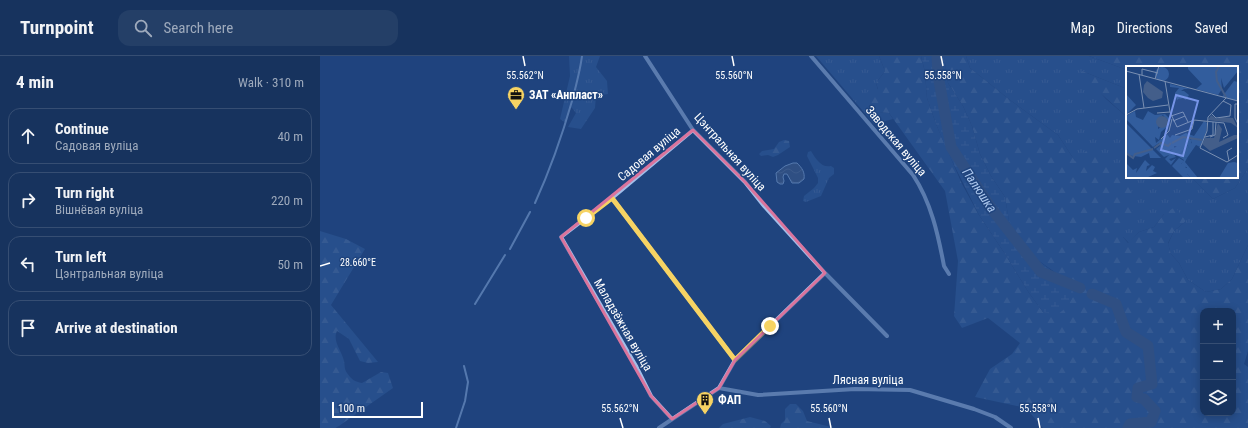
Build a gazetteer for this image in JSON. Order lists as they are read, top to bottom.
{
  "streets": {
    "street": [
      "Заводская вуліца",
      "Цэнтральная вуліца",
      "Садовая вуліца",
      "Маладзёжная вуліца",
      "Лясная вуліца"
    ]
  },
  "crossings": [
    ["Цэнтральная вуліца", "Садовая вуліца"],
    ["Садовая вуліца", "Маладзёжная вуліца"]
  ],
  "water": ["Палюшка"],
  "places": {
    "office": ["ЗАТ «Анпласт»"],
    "building": ["ФАП"]
  },
  "scale_bar": "100 m",
  "page": {
    "header": "Turnpoint",
    "search": "Search here",
    "nav": ["Map", "Directions", "Saved"],
    "heading": ["4 min", "Walk · 310 m"],
    "list": [
      ["Continue", "Садовая вуліца", "40 m"],
      ["Turn right", "Вішнёвая вуліца", "220 m"],
      ["Turn left", "Цэнтральная вуліца", "50 m"],
      "Arrive at destination"
    ],
    "map_buttons": ["+", "−"],
    "scale": "100 m"
  },
  "coordinates": [
    "55.560°N",
    "55.562°N",
    "55.558°N",
    "28.660°E"
  ]
}
